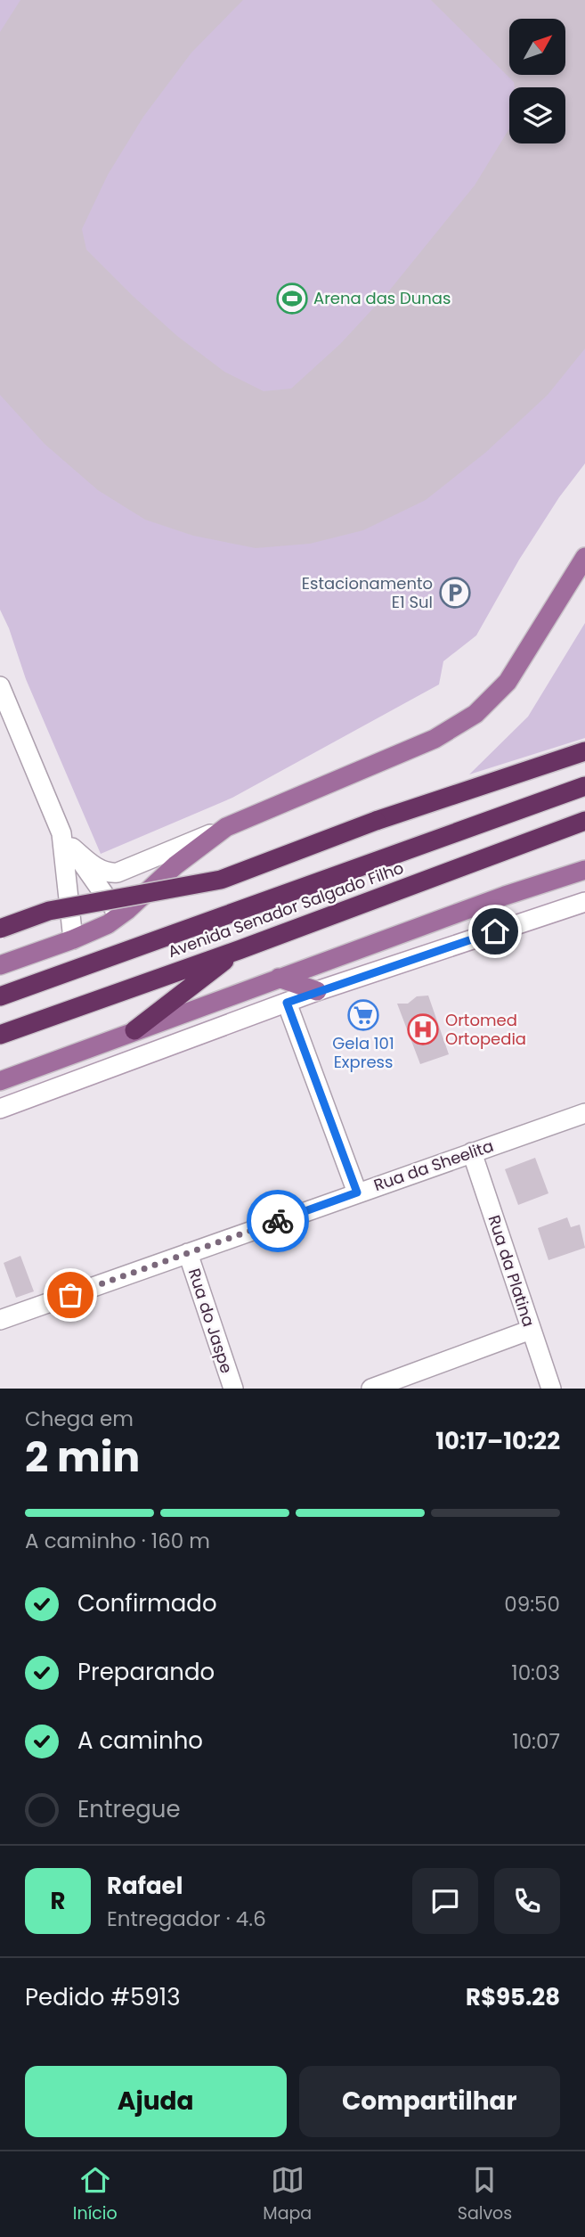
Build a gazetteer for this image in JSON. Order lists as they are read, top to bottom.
{
  "streets": {
    "highway": ["Avenida Senador Salgado Filho"],
    "street": ["Rua da Sheelita", "Rua da Platina", "Rua do Jaspe"]
  },
  "crossings": [
    ["Rua da Sheelita", "Rua da Platina"],
    ["Rua da Sheelita", "Rua do Jaspe"]
  ],
  "places": {
    "sports": ["Arena das Dunas"],
    "parking": ["Estacionamento E1 Sul"],
    "supermarket": ["Gela 101 Express"],
    "hospital": ["Ortomed Ortopedia"]
  },
  "north": "top right",
  "page": {
    "heading": ["2 min", "Chega em", "10:17–10:22"],
    "panel": [
      "Rafael",
      "Entregador · 4.6",
      "Pedido #5913",
      "R$95.28"
    ],
    "bar": "A caminho · 160 m",
    "list": [
      ["Confirmado", "09:50"],
      ["Preparando", "10:03"],
      ["A caminho", "10:07"],
      "Entregue"
    ],
    "round": "R",
    "buttons": ["Ajuda", "Compartilhar"],
    "tabs": ["Início", "Mapa", "Salvos"]
  }
}
